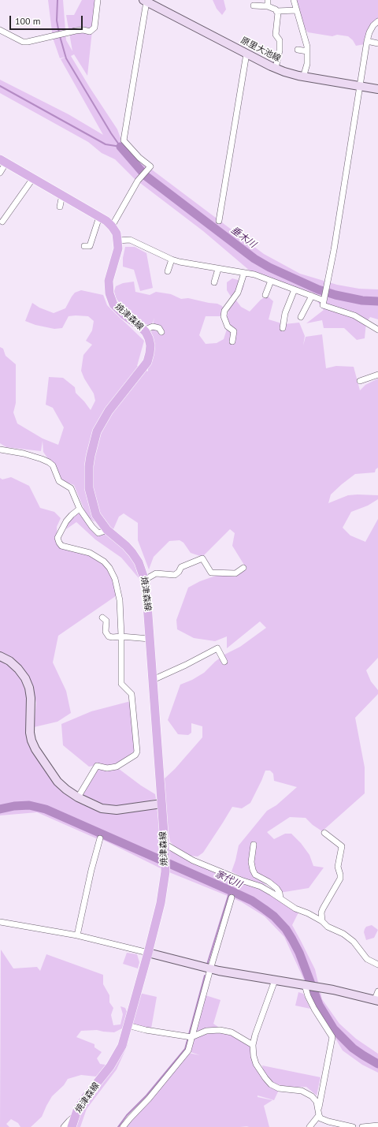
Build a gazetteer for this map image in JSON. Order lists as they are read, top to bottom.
{
  "streets": {
    "main road": ["焼津森線"],
    "street": ["原里大池線"]
  },
  "water": ["垂木川", "家代川"],
  "scale_bar": "100 m"
}
